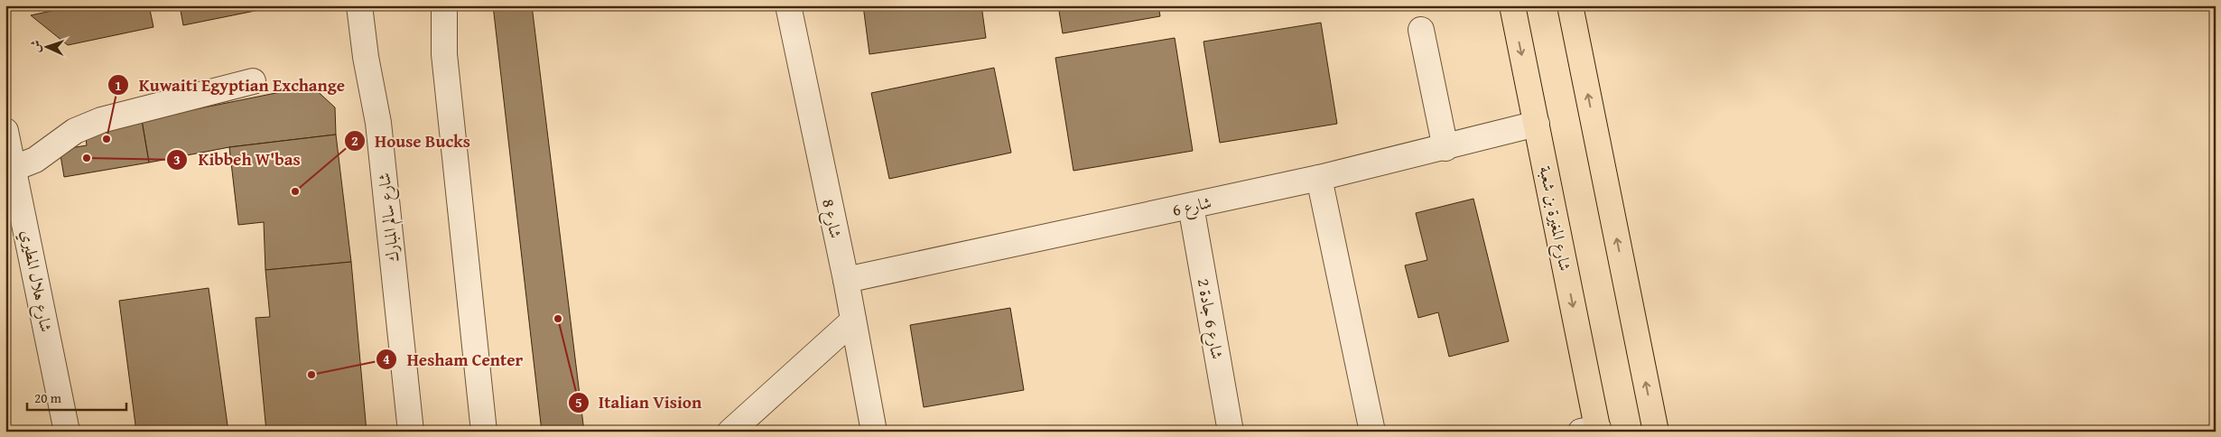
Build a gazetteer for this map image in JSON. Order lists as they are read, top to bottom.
{
  "streets": {
    "main road": ["شارع المغيرة بن شعبة"],
    "street": [
      "شارع 6",
      "شارع سالم المبارك",
      "شارع 8",
      "شارع هلال المطيري",
      "شارع 6 جادة 2"
    ]
  },
  "crossings": [
    ["شارع 6", "شارع 8"],
    ["شارع 6", "شارع المغيرة بن شعبة"],
    ["شارع 6", "شارع 6 جادة 2"]
  ],
  "places": [
    "Kuwaiti Egyptian Exchange",
    "Kibbeh W'bas",
    "House Bucks",
    "Italian Vision",
    "Hesham Center"
  ],
  "scale_bar": "20 m",
  "north": "left"
}
